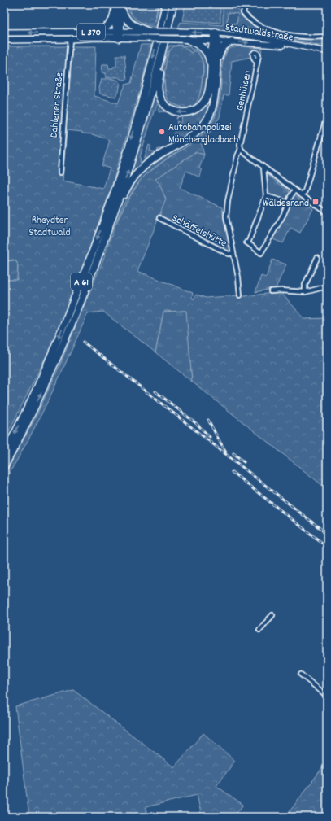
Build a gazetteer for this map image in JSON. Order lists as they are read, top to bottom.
{
  "streets": {
    "highway": ["A 61"],
    "main road": ["Stadtwaldstraße", "L 370"],
    "street": ["Genhülsen", "Dahlener Straße", "Schäffelshütte"]
  },
  "crossings": [
    ["Stadtwaldstraße", "L 370"],
    ["L 370", "Dahlener Straße"],
    ["Genhülsen", "Schäffelshütte"]
  ],
  "parks": ["Rheydter Stadtwald"],
  "places": {
    "other": ["Autobahnpolizei Mönchengladbach"],
    "transit": ["Waldesrand"]
  }
}
